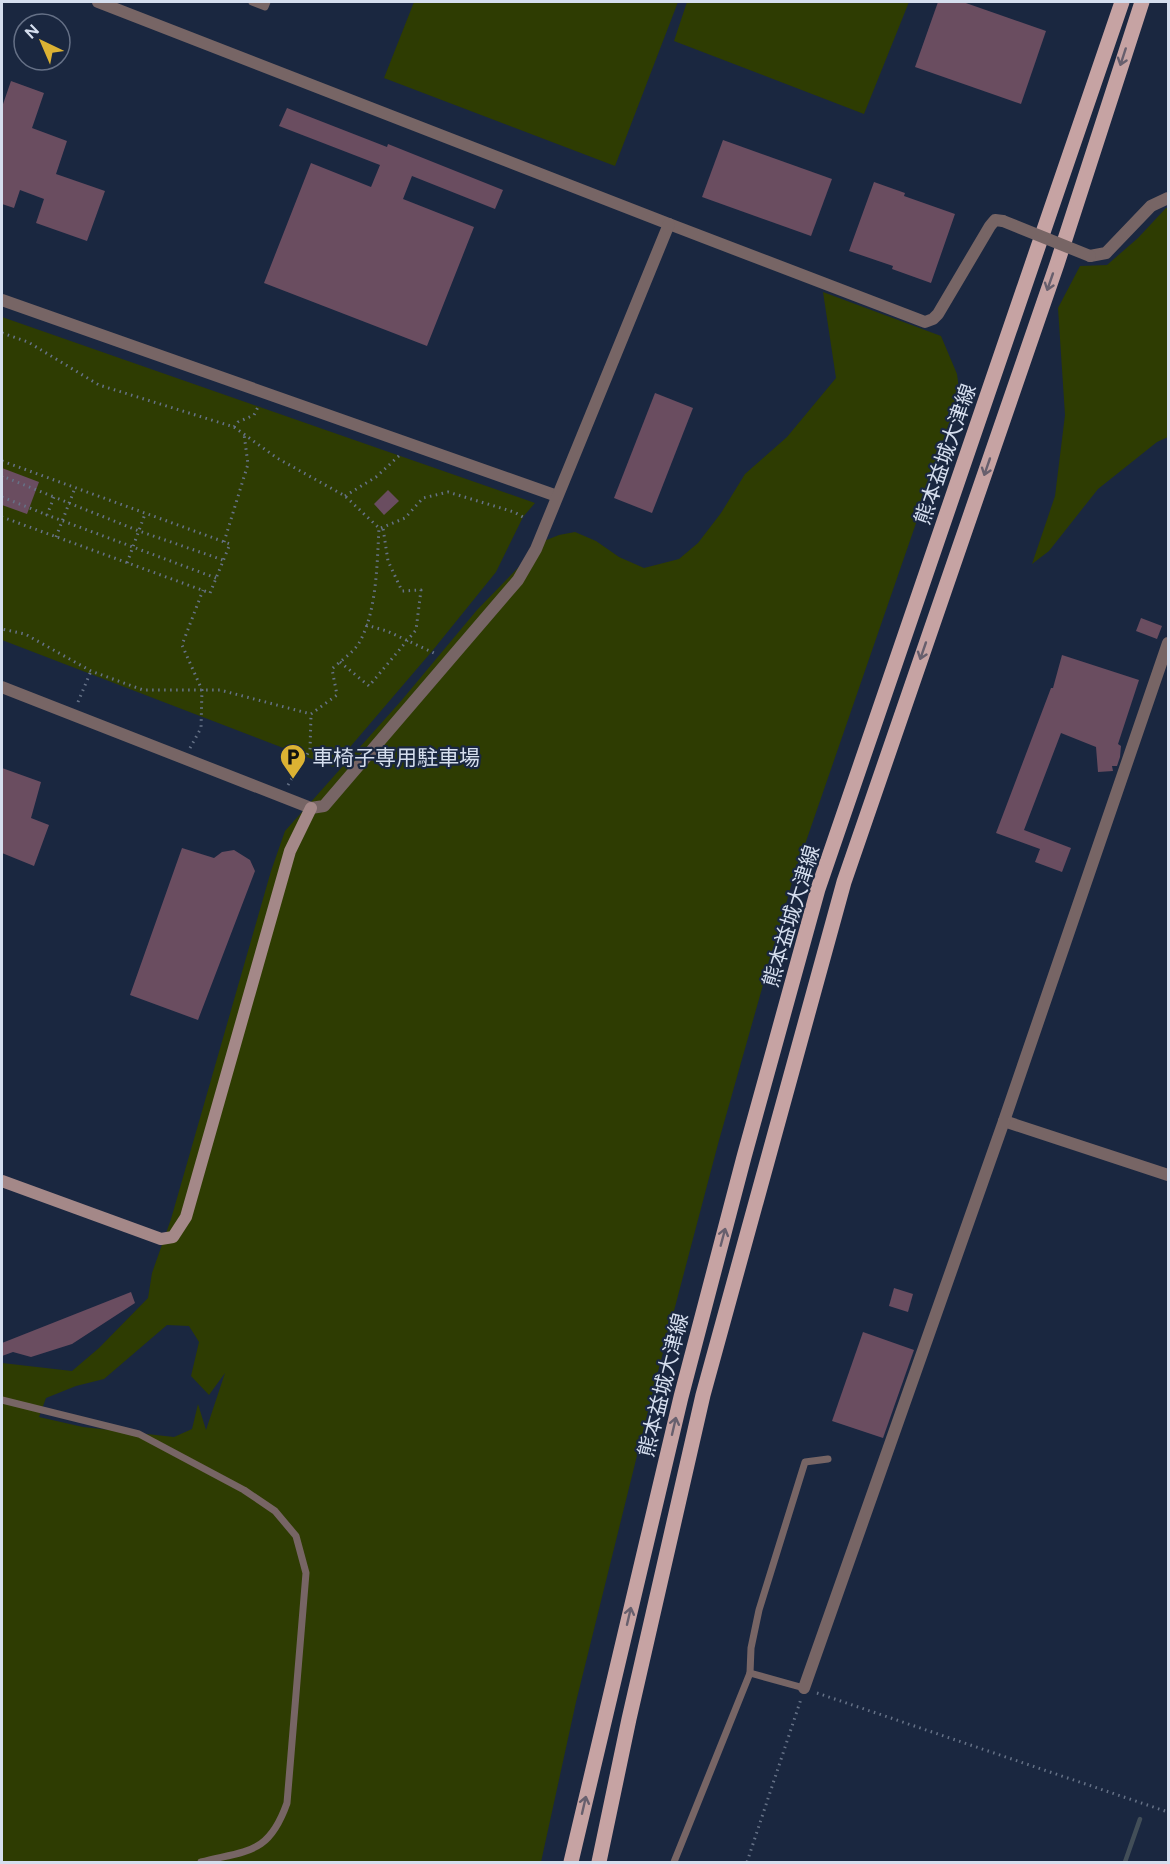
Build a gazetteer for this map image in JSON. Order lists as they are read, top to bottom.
{
  "streets": {
    "main road": ["熊本益城大津線"]
  },
  "places": {
    "parking": ["車椅子専用駐車場"]
  },
  "north": "top left"
}
